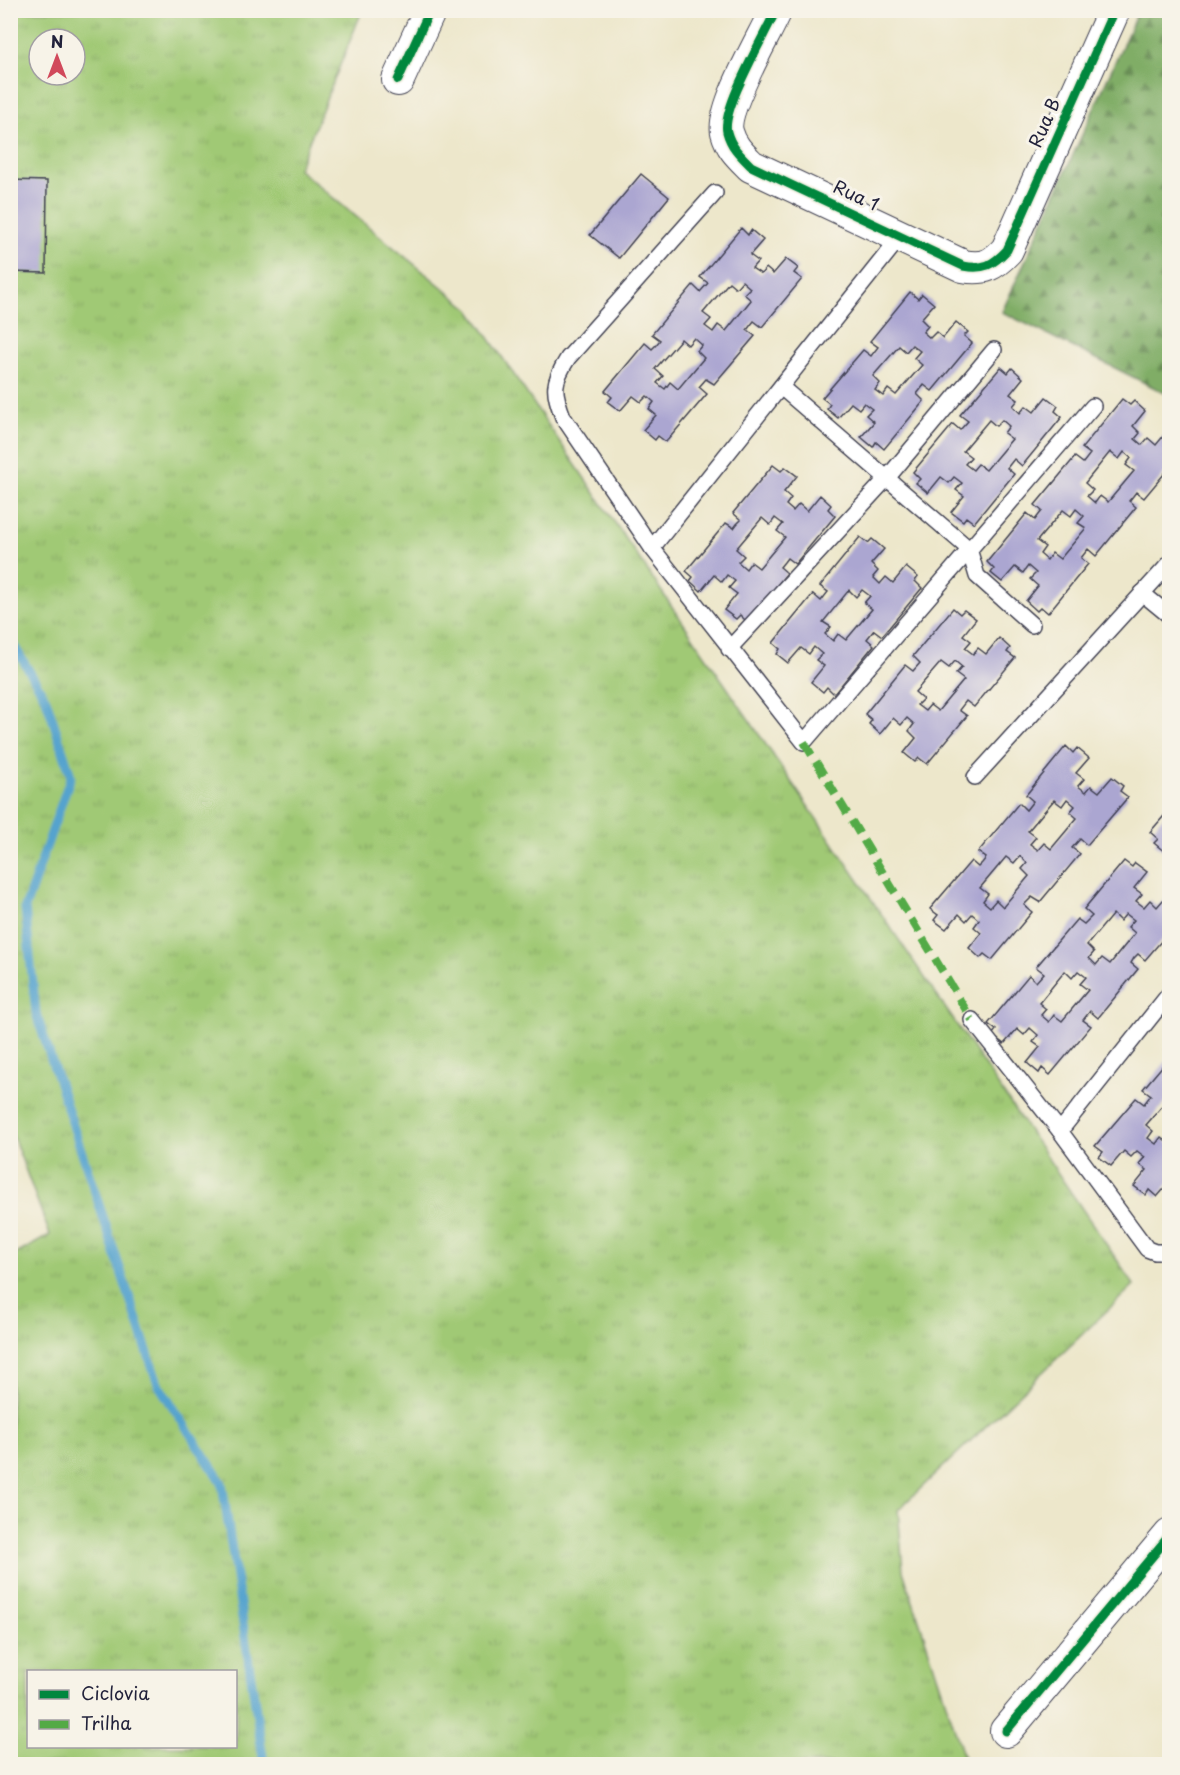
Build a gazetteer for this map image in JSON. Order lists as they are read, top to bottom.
{
  "streets": {
    "street": ["Rua B", "Rua 1"]
  },
  "crossings": [
    ["Rua B", "Rua 1"]
  ],
  "legend": ["Ciclovia", "Trilha"],
  "north": "top"
}
